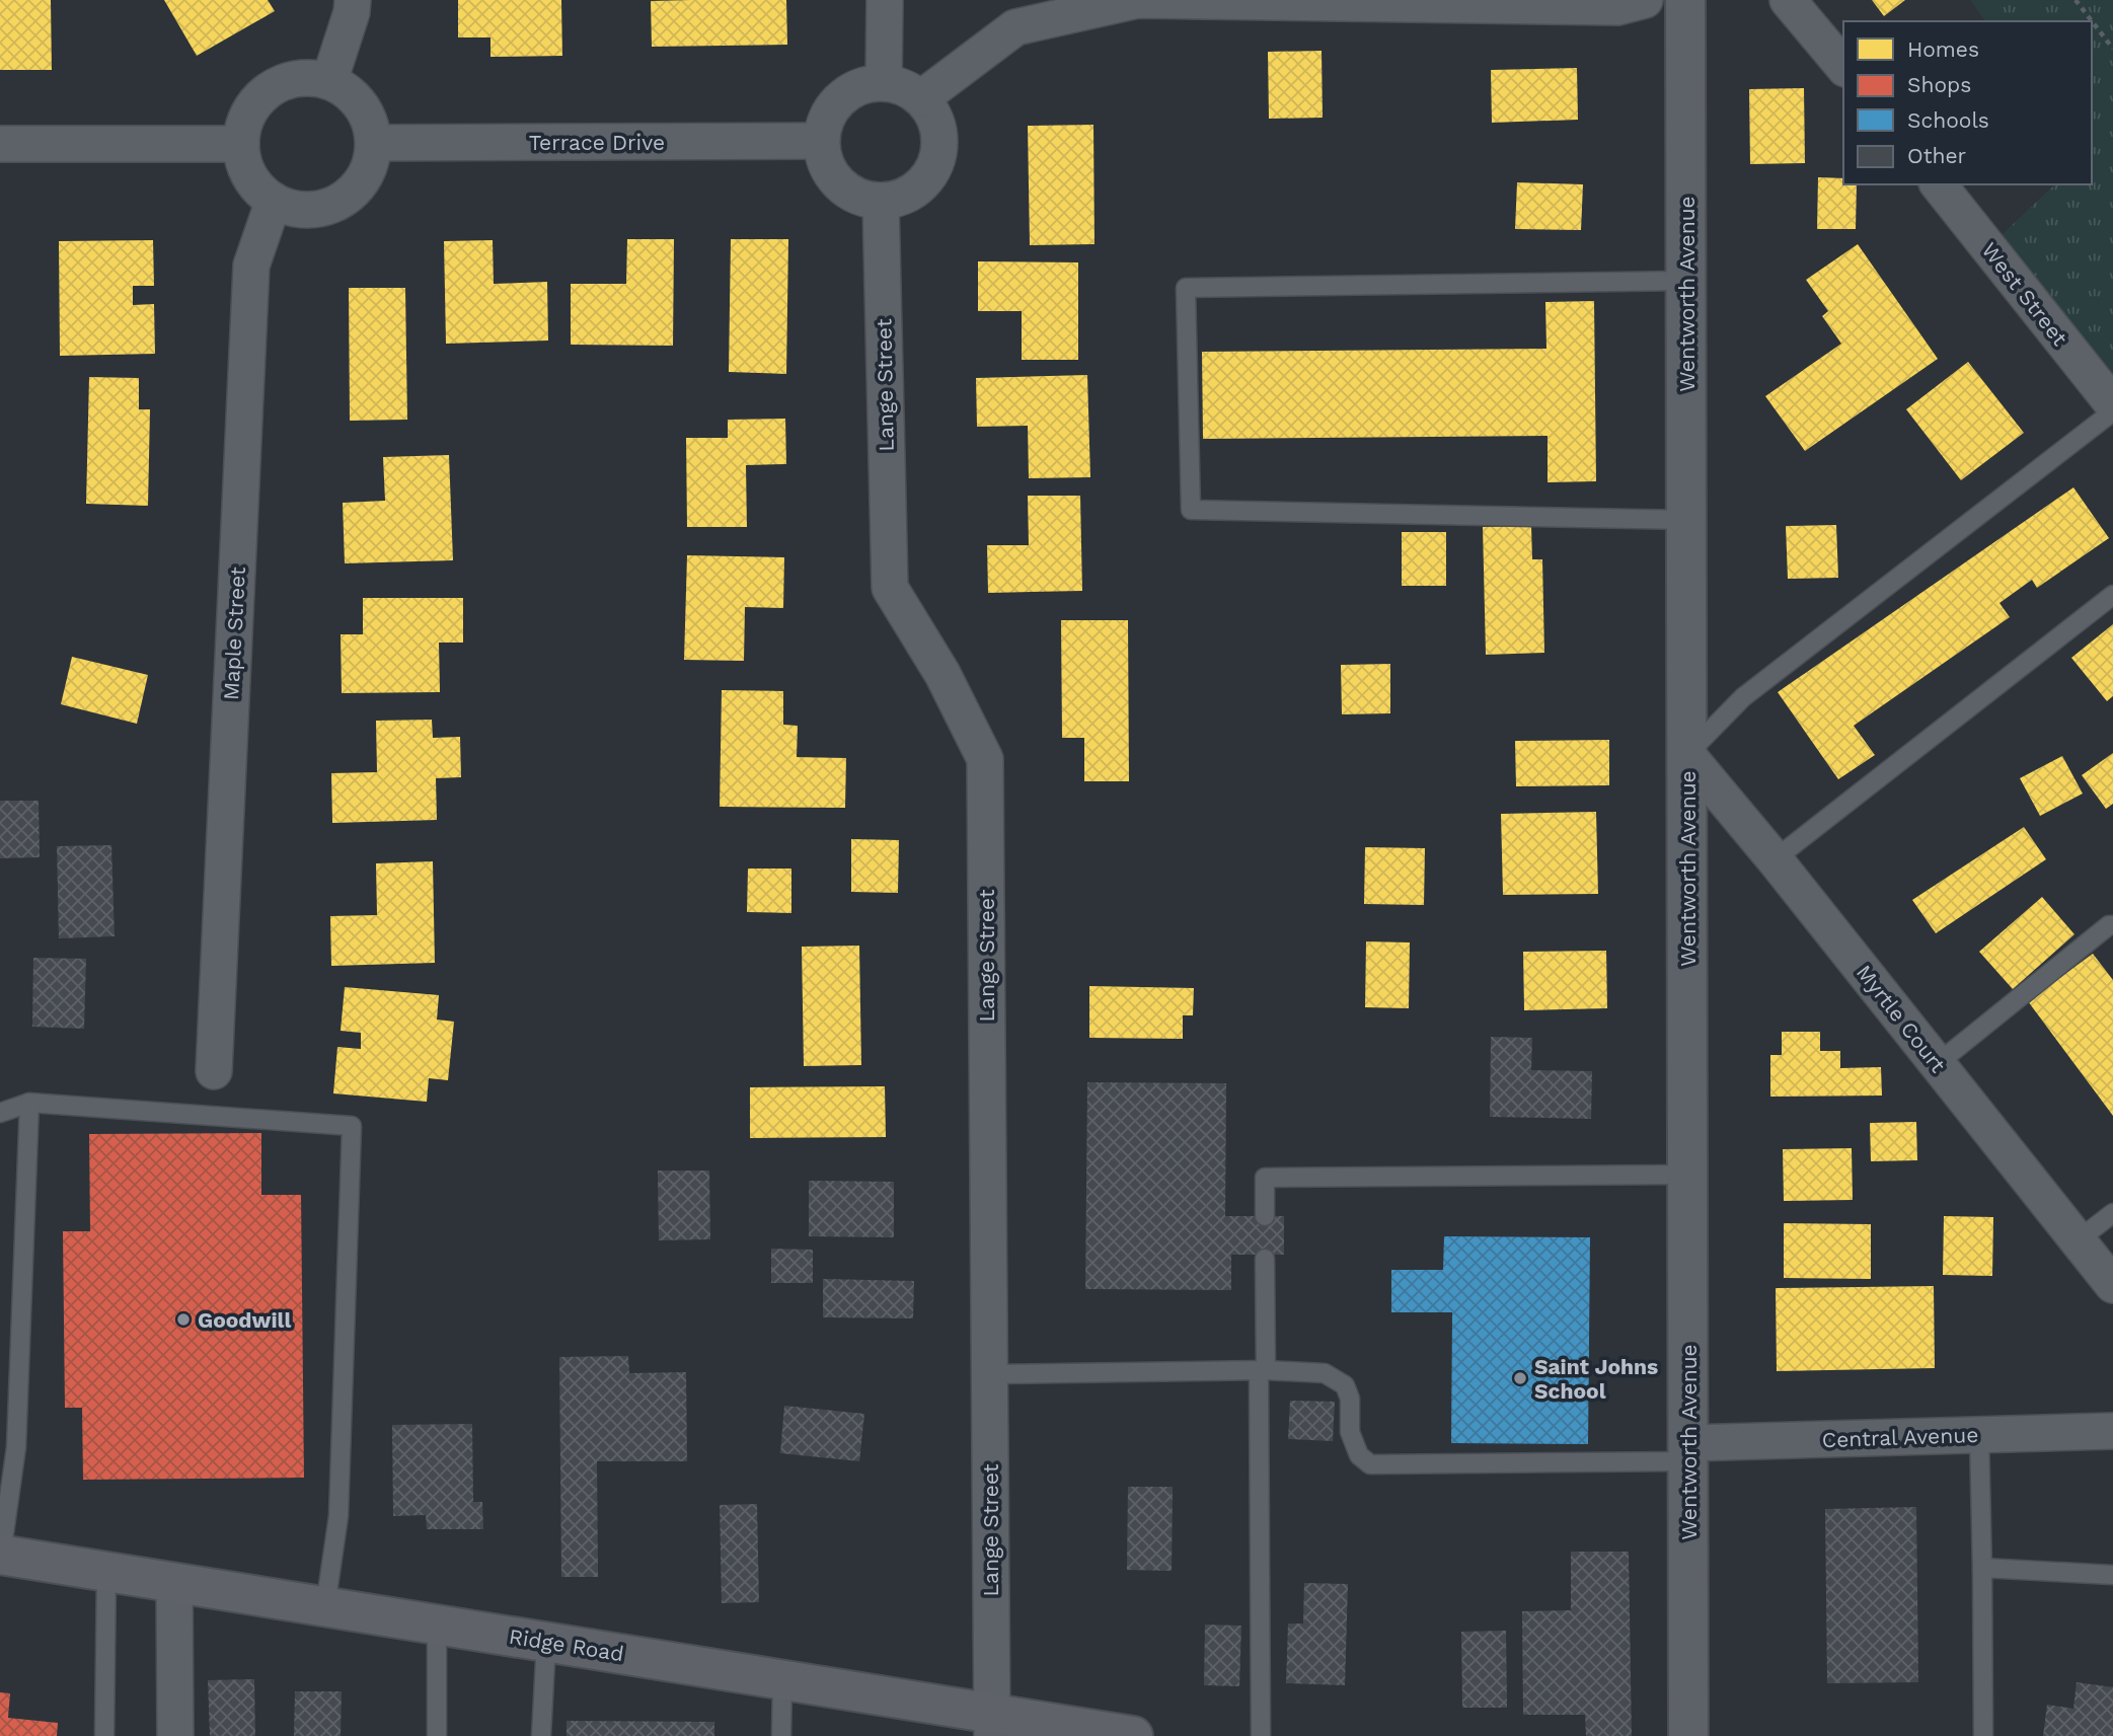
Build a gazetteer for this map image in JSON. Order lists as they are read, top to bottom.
{
  "streets": {
    "main road": ["Ridge Road"],
    "street": [
      "Terrace Drive",
      "Wentworth Avenue",
      "West Street",
      "Lange Street",
      "Maple Street",
      "Myrtle Court",
      "Central Avenue"
    ]
  },
  "crossings": [
    ["Terrace Drive", "Lange Street"],
    ["Terrace Drive", "Maple Street"],
    ["Wentworth Avenue", "Myrtle Court"],
    ["Wentworth Avenue", "Central Avenue"],
    ["Lange Street", "Ridge Road"]
  ],
  "places": ["Goodwill", "Saint Johns School"],
  "legend": [
    "Homes",
    "Shops",
    "Schools",
    "Other"
  ]
}
